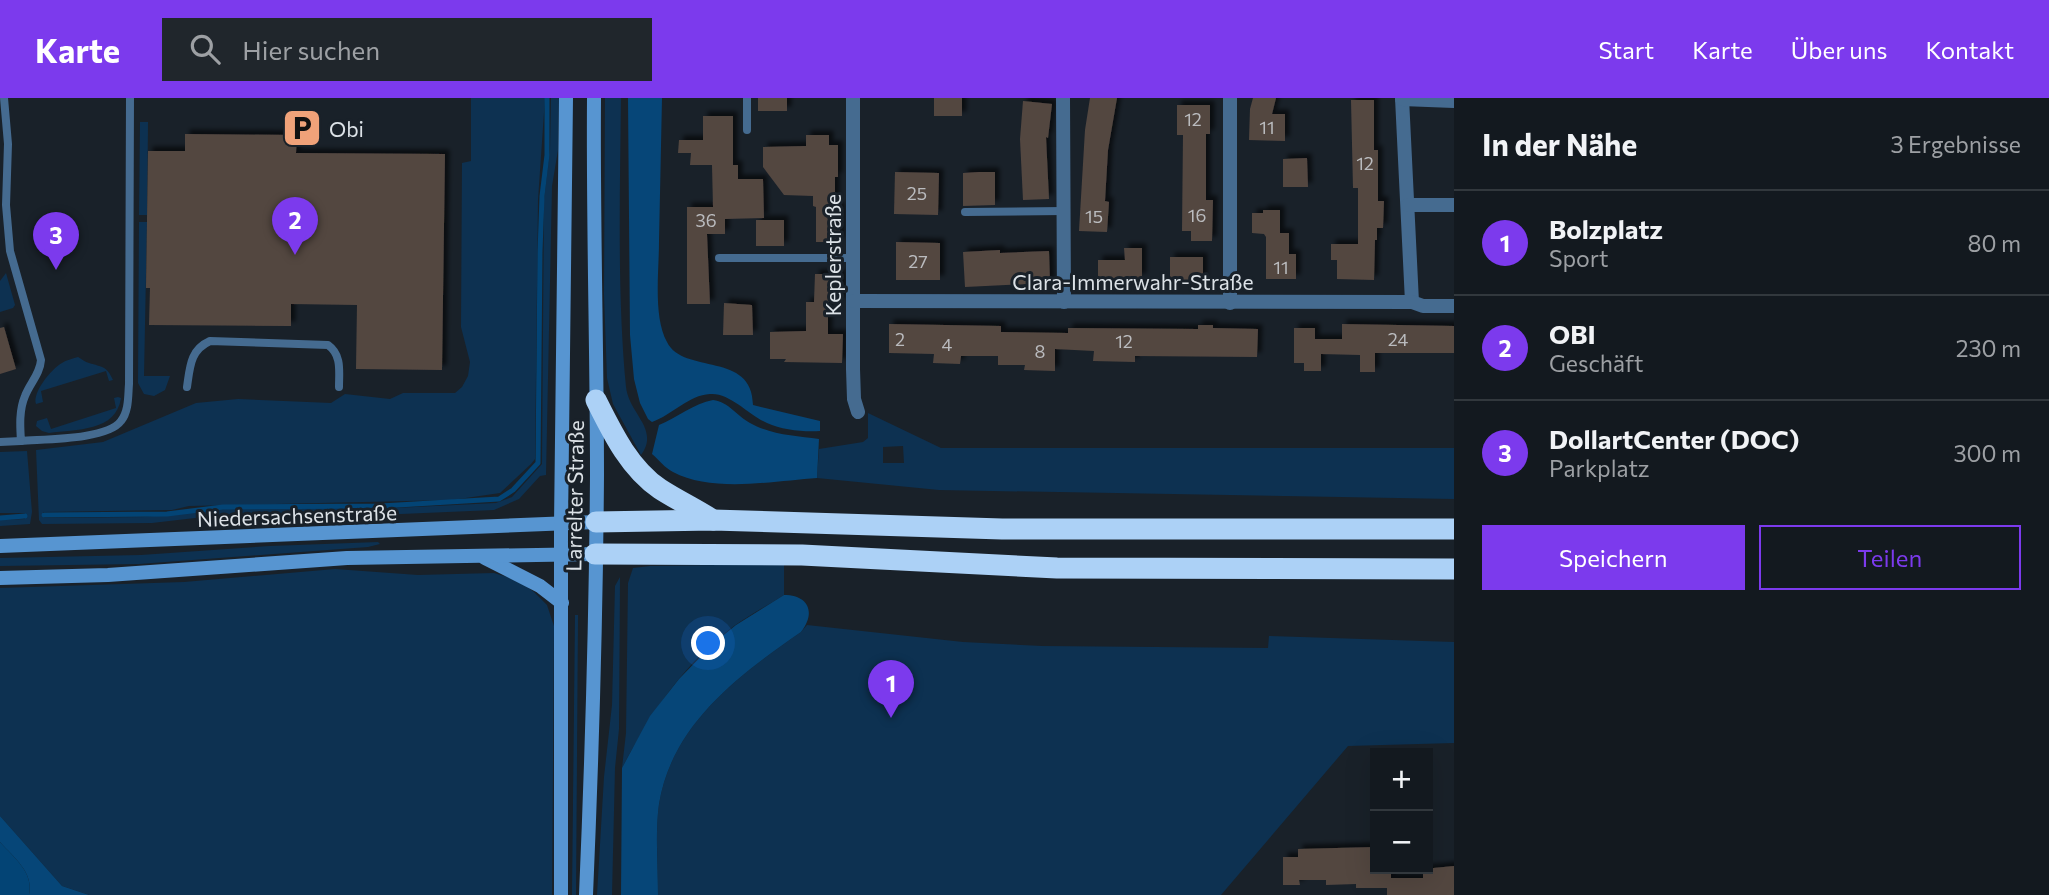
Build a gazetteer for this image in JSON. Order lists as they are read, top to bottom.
{
  "streets": {
    "main road": ["Larrelter Straße", "Niedersachsenstraße"],
    "street": ["Keplerstraße", "Clara-Immerwahr-Straße"]
  },
  "crossings": [
    ["Keplerstraße", "Clara-Immerwahr-Straße"],
    ["Larrelter Straße", "Niedersachsenstraße"]
  ],
  "places": {
    "parking": ["Obi"]
  },
  "house_numbers": [
    "12",
    "11",
    "12",
    "25",
    "16",
    "15",
    "36",
    "27",
    "11",
    "2",
    "24",
    "12",
    "4",
    "8"
  ],
  "page": {
    "header": "Karte",
    "search": "Hier suchen",
    "nav": [
      "Start",
      "Karte",
      "Über uns",
      "Kontakt"
    ],
    "heading": ["In der Nähe", "3 Ergebnisse"],
    "list": [
      {
        "mark": "1",
        "name": "Bolzplatz",
        "note": "Sport",
        "value": "80 m"
      },
      {
        "mark": "2",
        "name": "OBI",
        "note": "Geschäft",
        "value": "230 m"
      },
      {
        "mark": "3",
        "name": "DollartCenter (DOC)",
        "note": "Parkplatz",
        "value": "300 m"
      }
    ],
    "pins": ["2", "3", "1"],
    "buttons": ["Speichern", "Teilen"],
    "map_buttons": ["+", "−"]
  }
}
